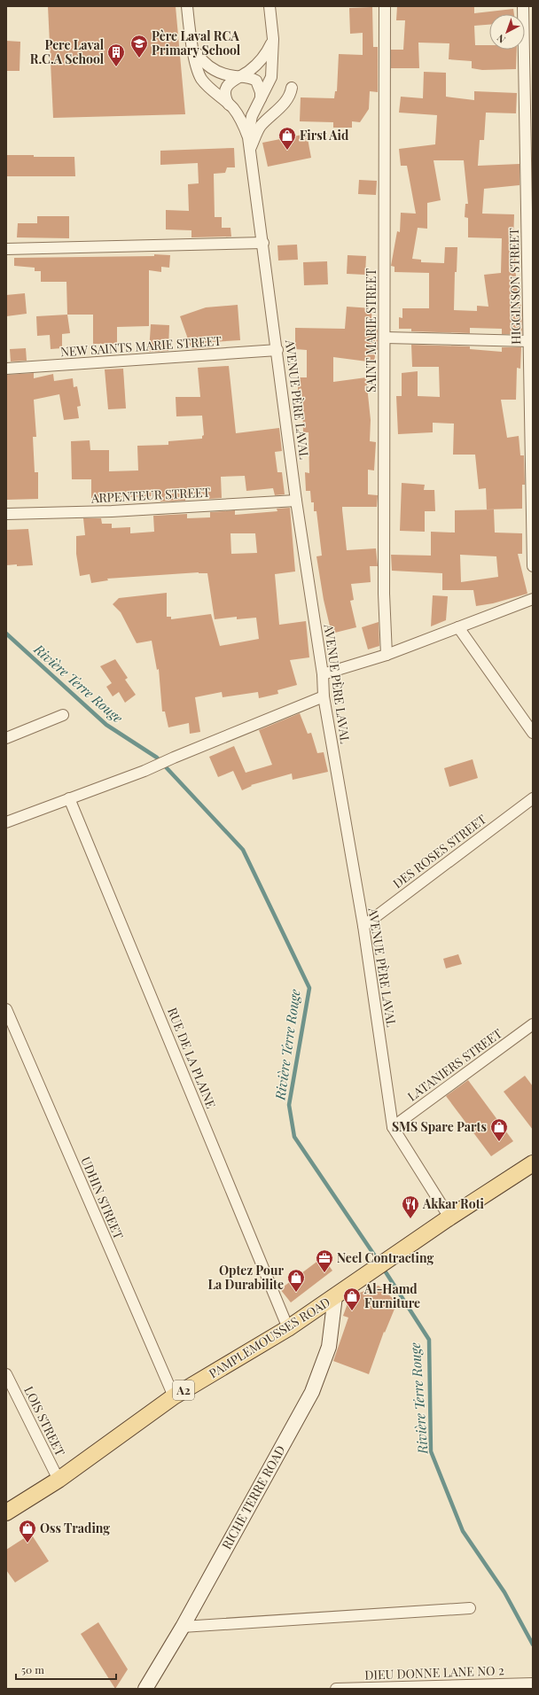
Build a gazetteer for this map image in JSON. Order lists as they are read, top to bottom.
{
  "streets": {
    "main road": ["PAMPLEMOUSSES ROAD", "A2", "RICHE TERRE ROAD"],
    "street": [
      "HIGGINSON STREET",
      "SAINT MARIE STREET",
      "NEW SAINTS MARIE STREET",
      "AVENUE PÈRE LAVAL",
      "ARPENTEUR STREET",
      "DES ROSES STREET",
      "RUE DE LA PLAINE",
      "LATANIERS STREET",
      "UDHIN STREET",
      "LOIS STREET",
      "DIEU DONNE LANE NO 2"
    ]
  },
  "crossings": [
    ["NEW SAINTS MARIE STREET", "AVENUE PÈRE LAVAL"],
    ["AVENUE PÈRE LAVAL", "ARPENTEUR STREET"],
    ["AVENUE PÈRE LAVAL", "DES ROSES STREET"],
    ["AVENUE PÈRE LAVAL", "LATANIERS STREET"],
    ["AVENUE PÈRE LAVAL", "PAMPLEMOUSSES ROAD"],
    ["RUE DE LA PLAINE", "PAMPLEMOUSSES ROAD"],
    ["UDHIN STREET", "PAMPLEMOUSSES ROAD"],
    ["PAMPLEMOUSSES ROAD", "LOIS STREET"],
    ["PAMPLEMOUSSES ROAD", "RICHE TERRE ROAD"]
  ],
  "water": ["Rivière Terre Rouge"],
  "places": {
    "school or university": ["Père Laval RCA Primary School"],
    "building": ["Pere Laval R.C.A School"],
    "shop": [
      "First Aid",
      "SMS Spare Parts",
      "Optez Pour La Durabilite",
      "Al-Hamd Furniture",
      "Oss Trading"
    ],
    "restaurant": ["Akkar Roti"],
    "office": ["Neel Contracting"]
  },
  "scale_bar": "50 m",
  "north": "bottom left"
}
